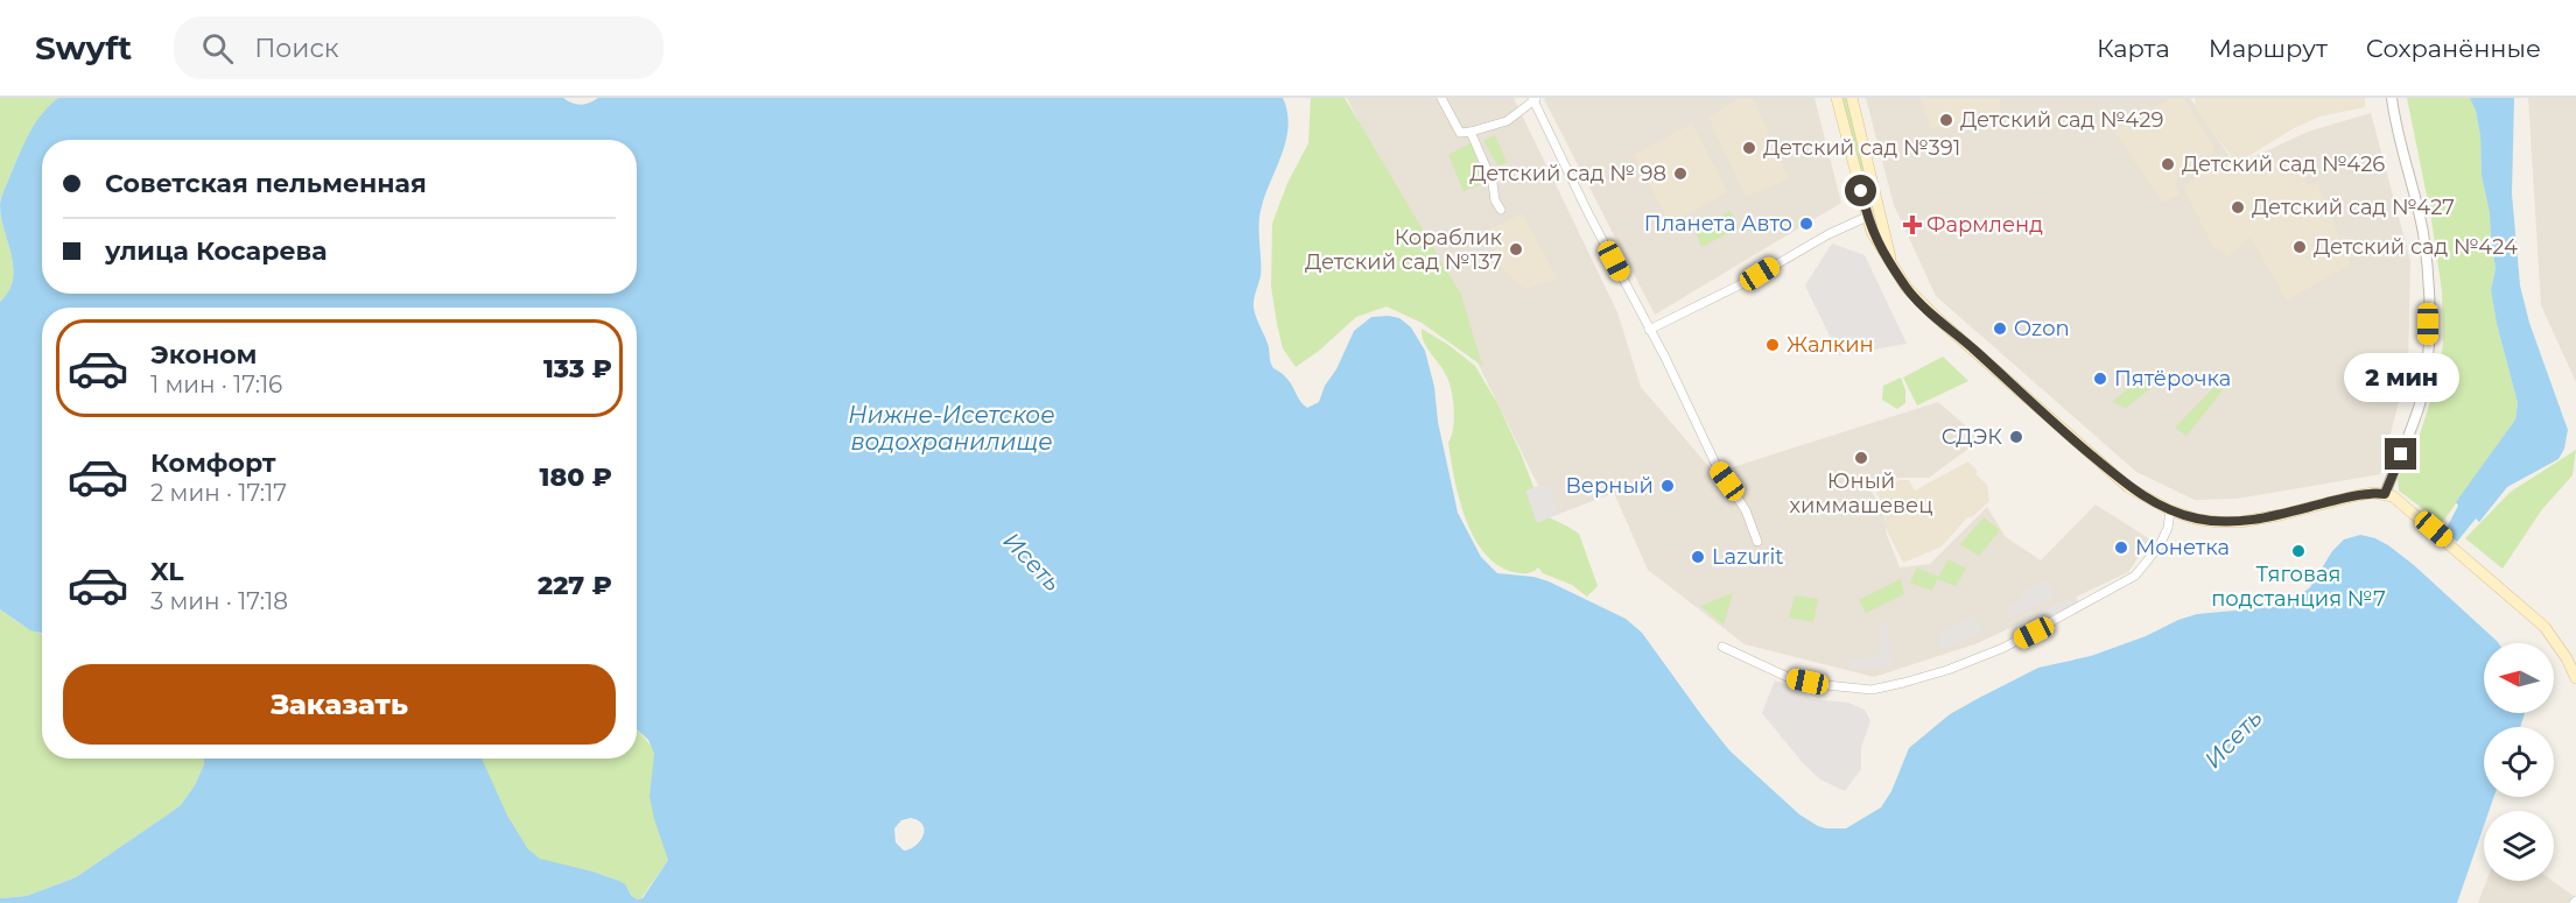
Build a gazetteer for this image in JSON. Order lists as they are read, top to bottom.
{
  "water": ["Нижне-Исетское водохранилище", "Исеть"],
  "places": {
    "other": [
      "Детский сад №429",
      "Детский сад №391",
      "Детский сад №426",
      "Детский сад № 98",
      "Детский сад №427",
      "Планета Авто",
      "Детский сад №424",
      "Кораблик Детский сад №137",
      "Ozon",
      "Жалкин",
      "Пятёрочка",
      "СДЭК",
      "Юный химмашевец",
      "Верный",
      "Монетка",
      "Тяговая подстанция №7",
      "Lazurit"
    ],
    "health": ["Фармленд"]
  },
  "north": "left",
  "page": {
    "header": "Swyft",
    "search": "Поиск",
    "nav": ["Карта", "Маршрут", "Сохранённые"],
    "banner": ["Советская пельменная", "улица Косарева"],
    "list": [
      {
        "name": "Эконом",
        "note": "1 мин · 17:16",
        "value": "133 ₽"
      },
      {
        "name": "Комфорт",
        "note": "2 мин · 17:17",
        "value": "180 ₽"
      },
      {
        "name": "XL",
        "note": "3 мин · 17:18",
        "value": "227 ₽"
      }
    ],
    "bubble": "2 мин",
    "buttons": "Заказать"
  }
}
